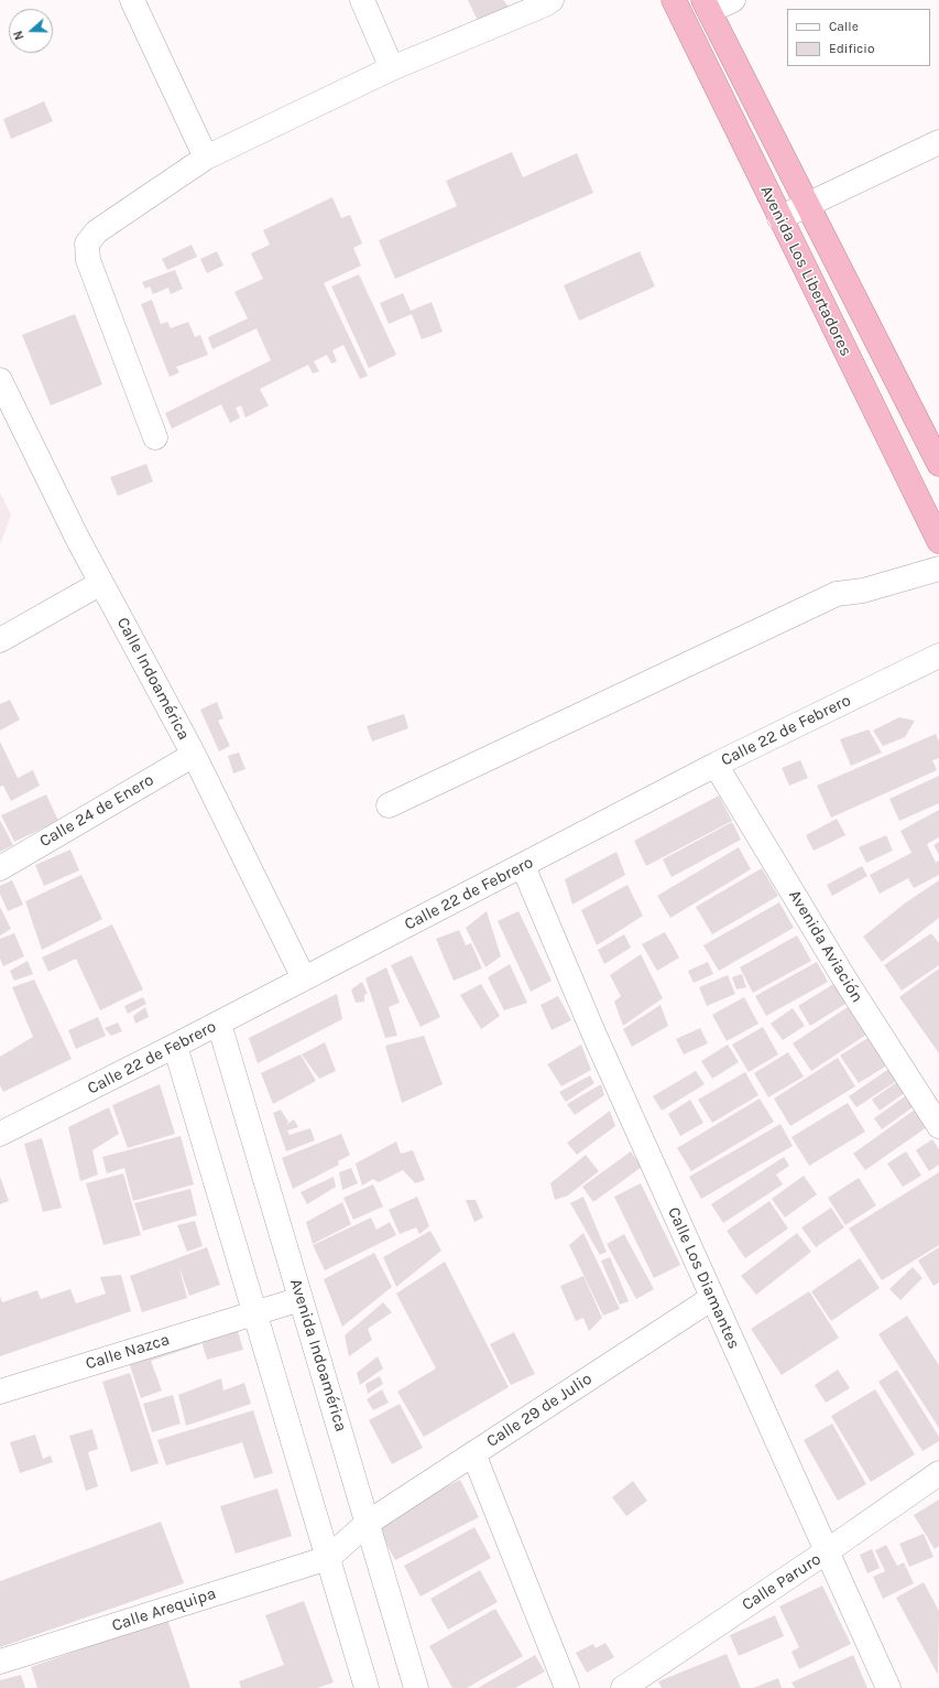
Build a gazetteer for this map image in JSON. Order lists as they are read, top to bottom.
{
  "streets": {
    "highway": ["Avenida Los Libertadores"],
    "street": [
      "Calle Indoamérica",
      "Calle 22 de Febrero",
      "Calle 24 de Enero",
      "Avenida Aviación",
      "Calle Los Diamantes",
      "Calle Nazca",
      "Avenida Indoamérica",
      "Calle 29 de Julio",
      "Calle Paruro",
      "Calle Arequipa"
    ]
  },
  "crossings": [
    ["Calle Indoamérica", "Calle 22 de Febrero"],
    ["Calle Indoamérica", "Calle 24 de Enero"],
    ["Calle 22 de Febrero", "Avenida Aviación"],
    ["Calle 22 de Febrero", "Calle Los Diamantes"],
    ["Calle 22 de Febrero", "Avenida Indoamérica"],
    ["Calle Los Diamantes", "Calle 29 de Julio"],
    ["Calle Los Diamantes", "Calle Paruro"],
    ["Calle Nazca", "Avenida Indoamérica"],
    ["Avenida Indoamérica", "Calle 29 de Julio"],
    ["Calle 29 de Julio", "Calle Arequipa"]
  ],
  "legend": ["Calle", "Edificio"],
  "north": "left"
}
